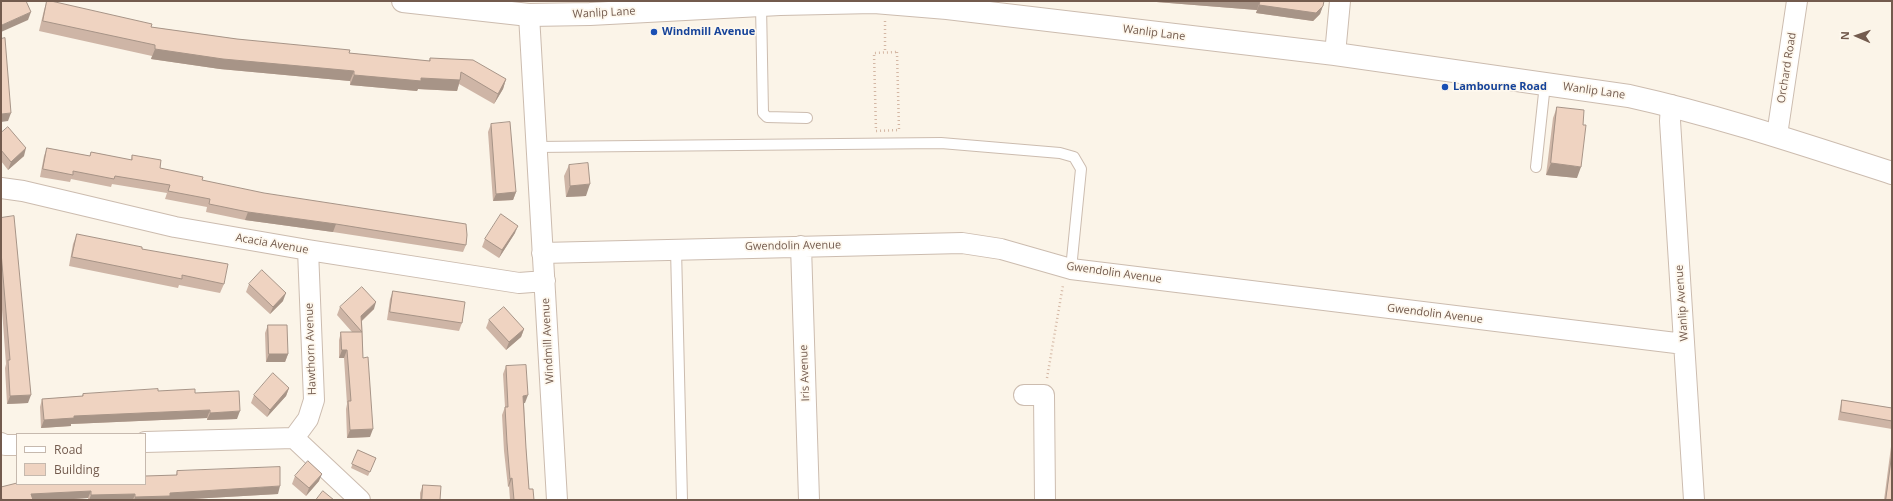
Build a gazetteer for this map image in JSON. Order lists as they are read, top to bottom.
{
  "streets": {
    "street": [
      "Wanlip Lane",
      "Orchard Road",
      "Acacia Avenue",
      "Gwendolin Avenue",
      "Wanlip Avenue",
      "Windmill Avenue",
      "Hawthorn Avenue",
      "Iris Avenue"
    ]
  },
  "crossings": [
    ["Wanlip Lane", "Orchard Road"],
    ["Wanlip Lane", "Wanlip Avenue"],
    ["Wanlip Lane", "Windmill Avenue"],
    ["Acacia Avenue", "Windmill Avenue"],
    ["Acacia Avenue", "Hawthorn Avenue"],
    ["Gwendolin Avenue", "Wanlip Avenue"],
    ["Gwendolin Avenue", "Windmill Avenue"],
    ["Gwendolin Avenue", "Iris Avenue"]
  ],
  "places": ["Windmill Avenue", "Lambourne Road"],
  "legend": ["Road", "Building"],
  "north": "left"
}
